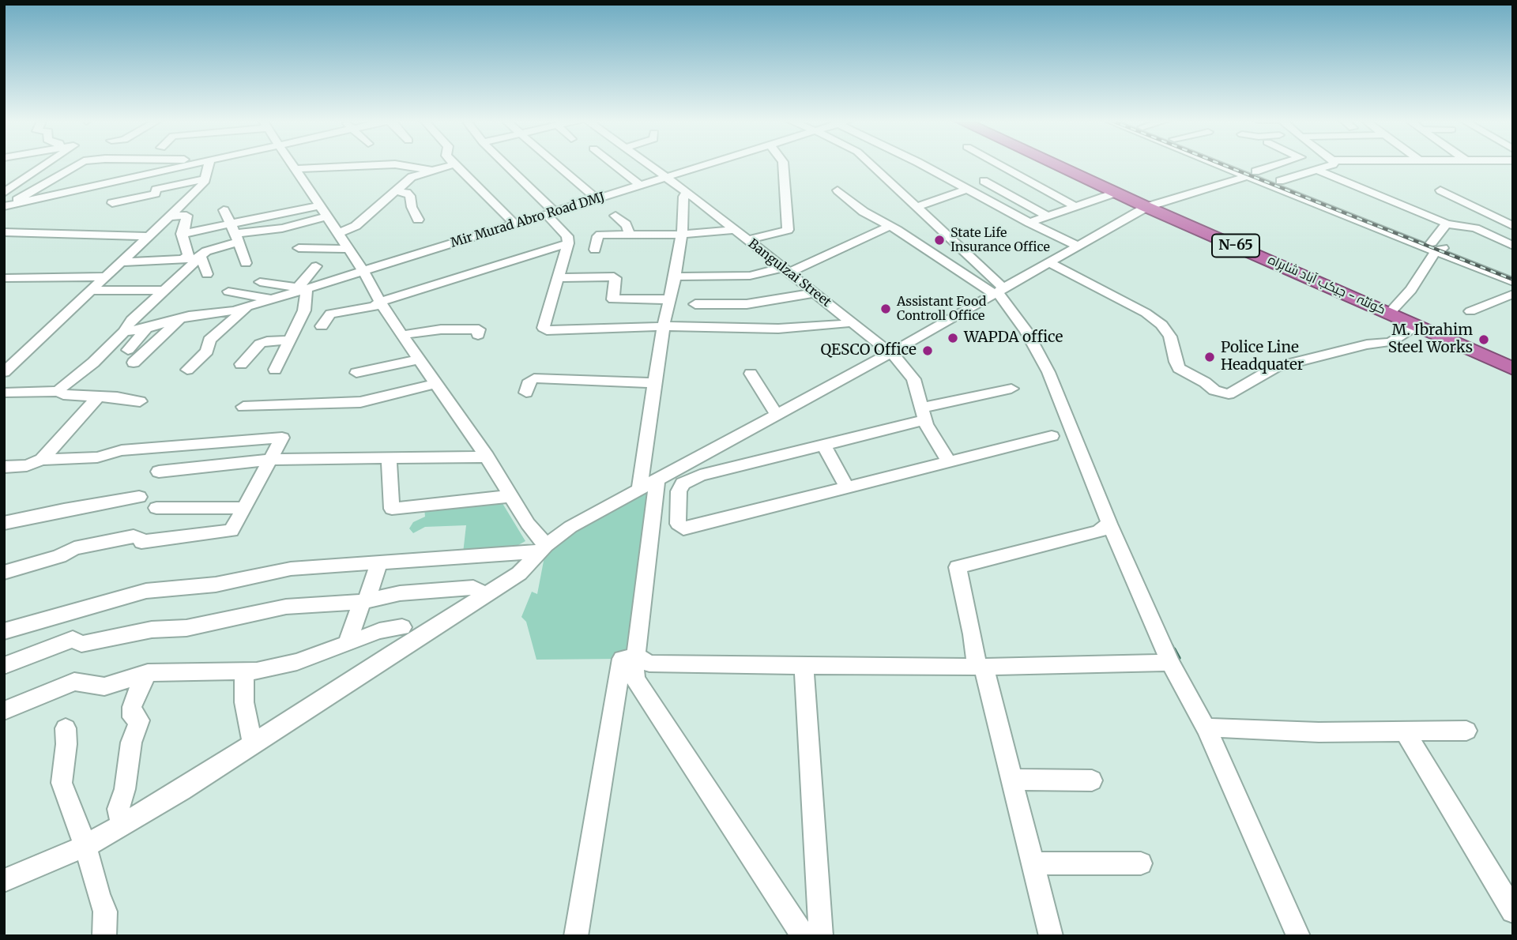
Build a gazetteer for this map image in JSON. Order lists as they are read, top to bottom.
{
  "streets": {
    "highway": ["N-65", "کوئٹہ - جیکب آباد شاہراہ"],
    "street": ["Mir Murad Abro Road DMJ", "Bangulzai Street"]
  },
  "crossings": [
    ["Mir Murad Abro Road DMJ", "Bangulzai Street"]
  ],
  "places": [
    "State Life Insurance Office",
    "Assistant Food Controll Office",
    "WAPDA office",
    "M. Ibrahim Steel Works",
    "QESCO Office",
    "Police Line Headquater"
  ]
}
